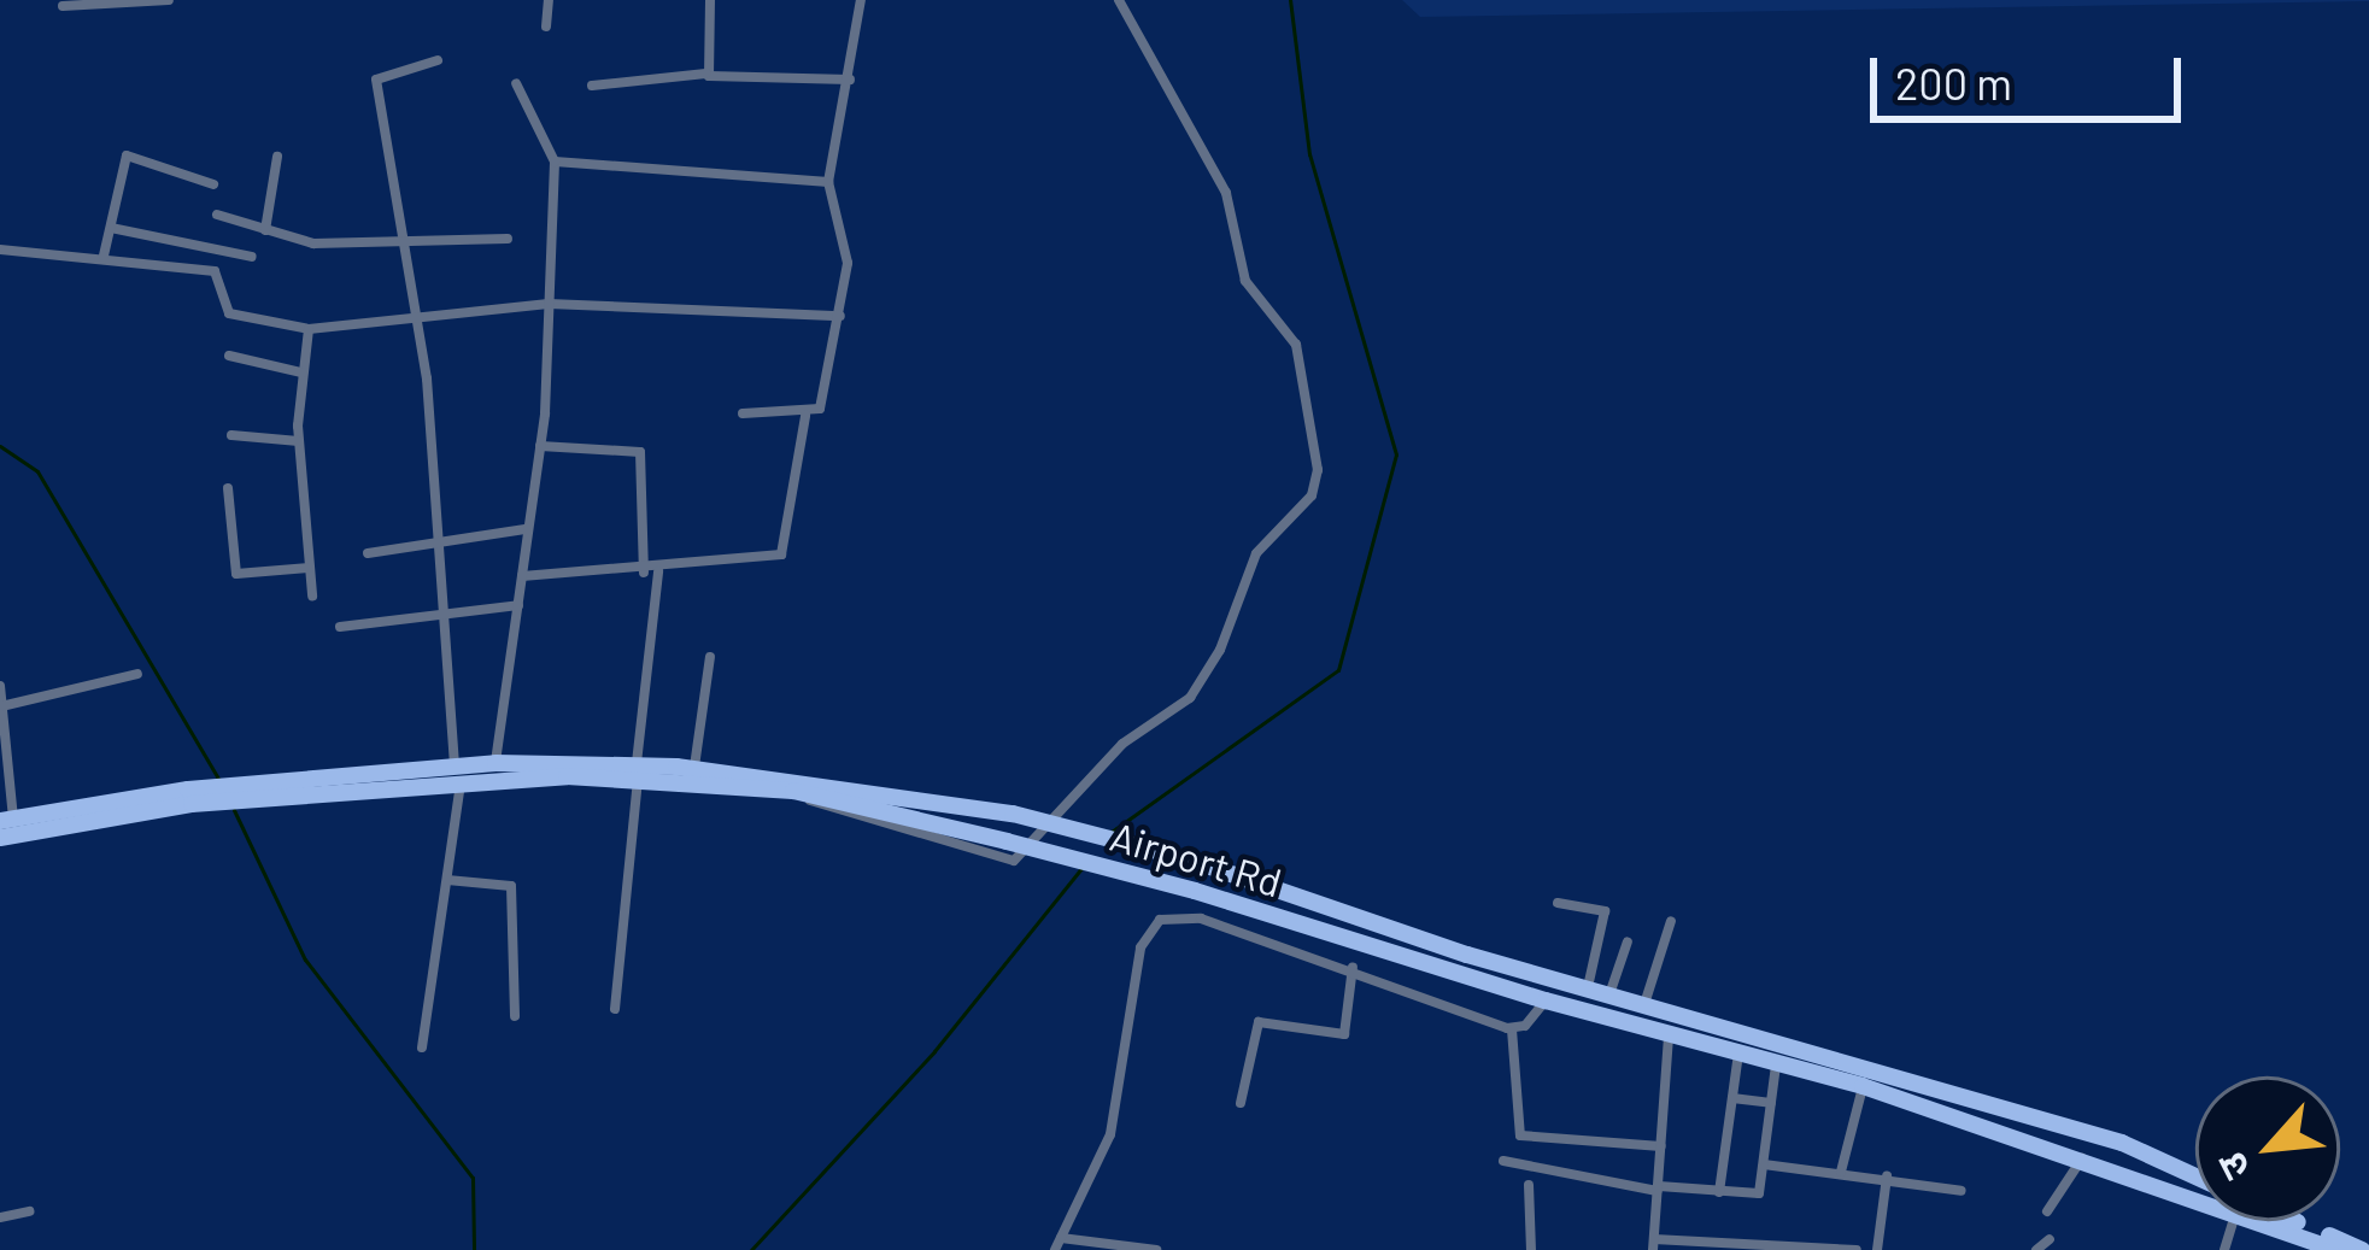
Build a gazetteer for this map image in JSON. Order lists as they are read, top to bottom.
{
  "streets": {
    "main road": ["Airport Rd"]
  },
  "scale_bar": "200 m",
  "north": "bottom left"
}
